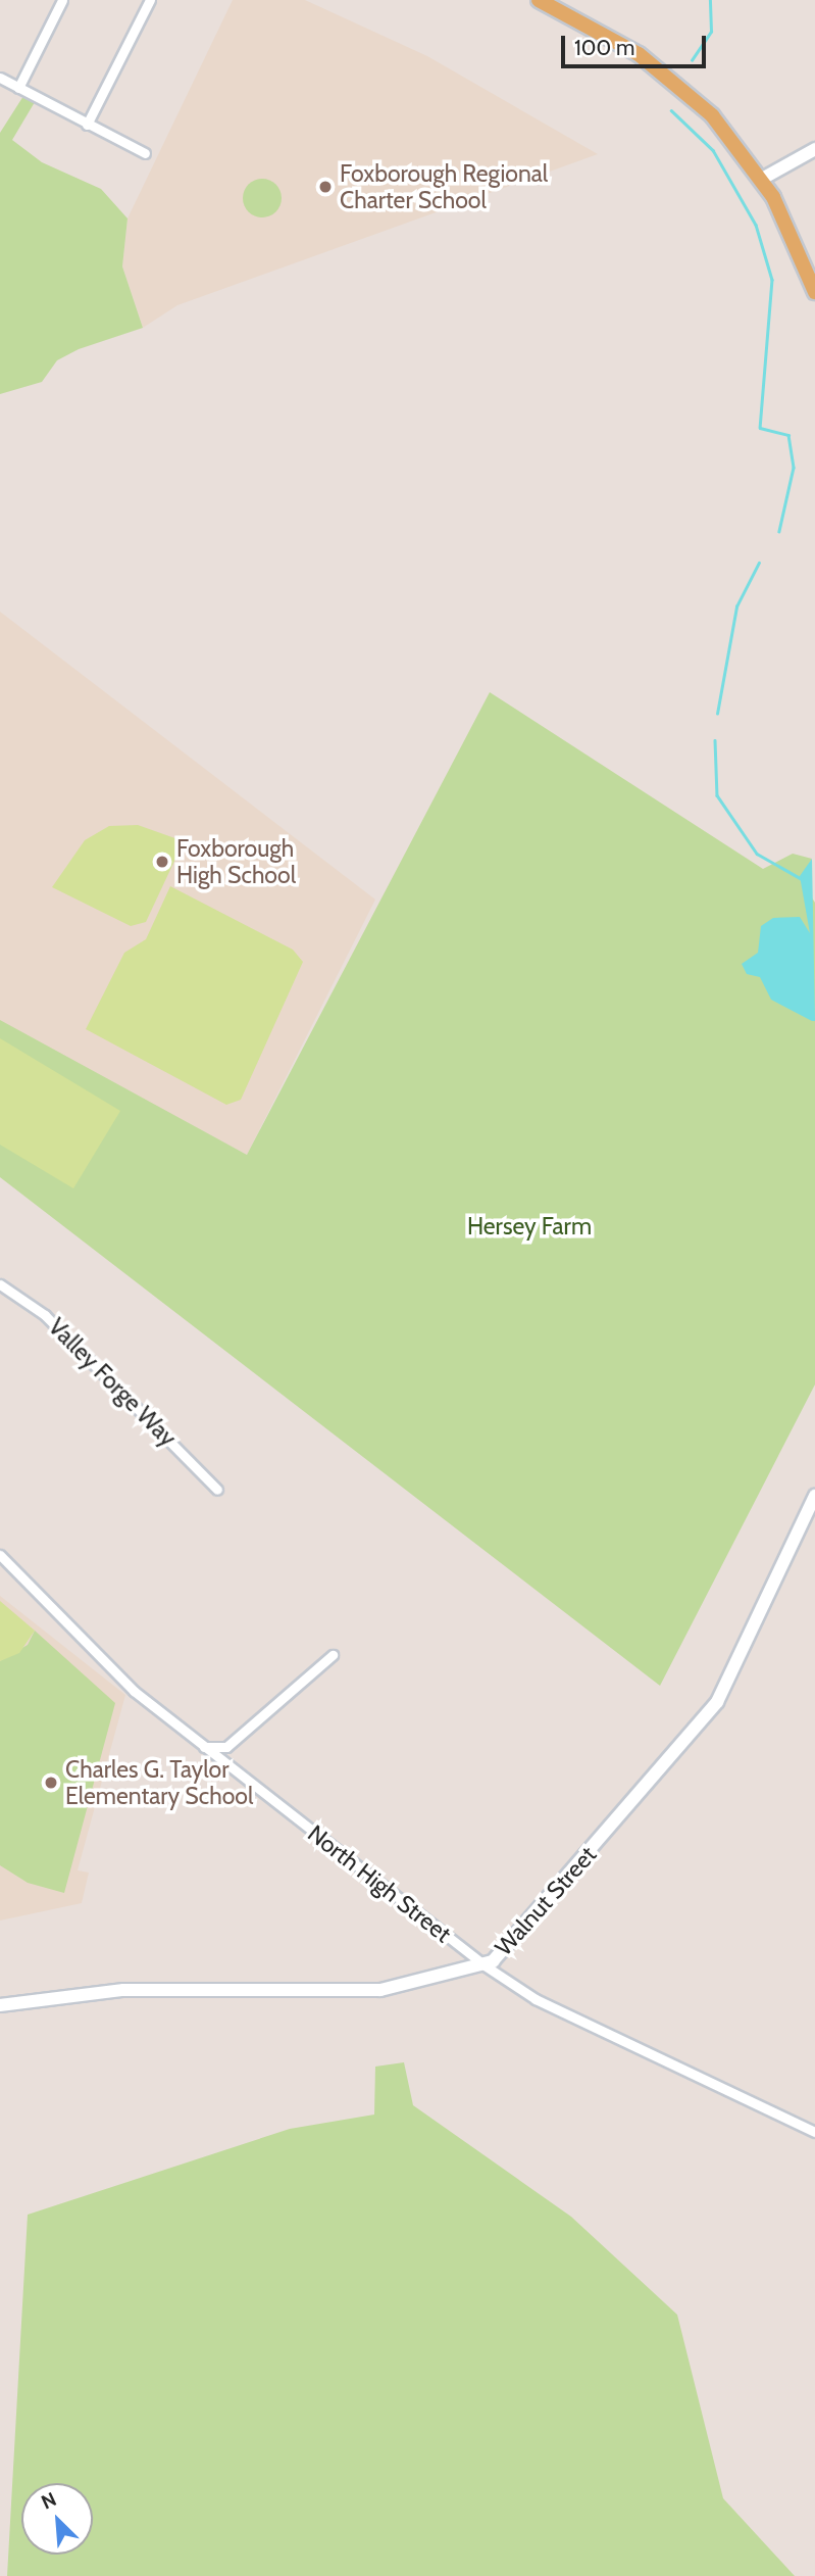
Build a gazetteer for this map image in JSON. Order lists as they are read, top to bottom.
{
  "streets": {
    "street": ["Valley Forge Way", "North High Street", "Walnut Street"]
  },
  "crossings": [
    ["North High Street", "Walnut Street"]
  ],
  "parks": ["Hersey Farm"],
  "places": ["Foxborough Regional Charter School", "Foxborough High School", "Charles G. Taylor Elementary School"],
  "scale_bar": "100 m",
  "north": "top left"
}
